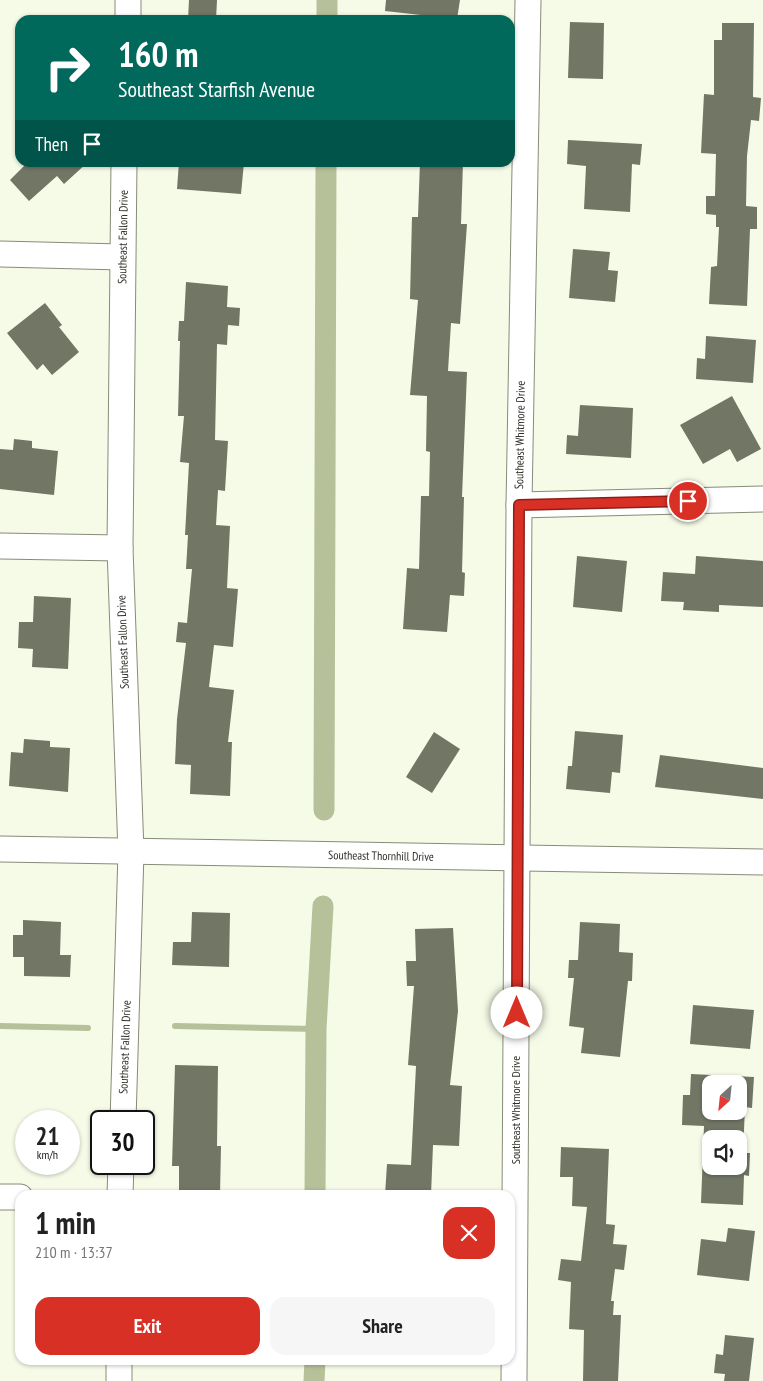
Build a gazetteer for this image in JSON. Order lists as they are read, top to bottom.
{
  "streets": {
    "street": ["Southeast Fallon Drive", "Southeast Whitmore Drive", "Southeast Thornhill Drive"]
  },
  "crossings": [
    ["Southeast Fallon Drive", "Southeast Thornhill Drive"],
    ["Southeast Whitmore Drive", "Southeast Thornhill Drive"]
  ],
  "north": "bottom left",
  "page": {
    "turn": ["160 m", "Southeast Starfish Avenue"],
    "then": "Then",
    "speed": "21 km/h",
    "limit": "30",
    "heading": ["1 min", "210 m · 13:37"],
    "buttons": ["Exit", "Share"]
  }
}
